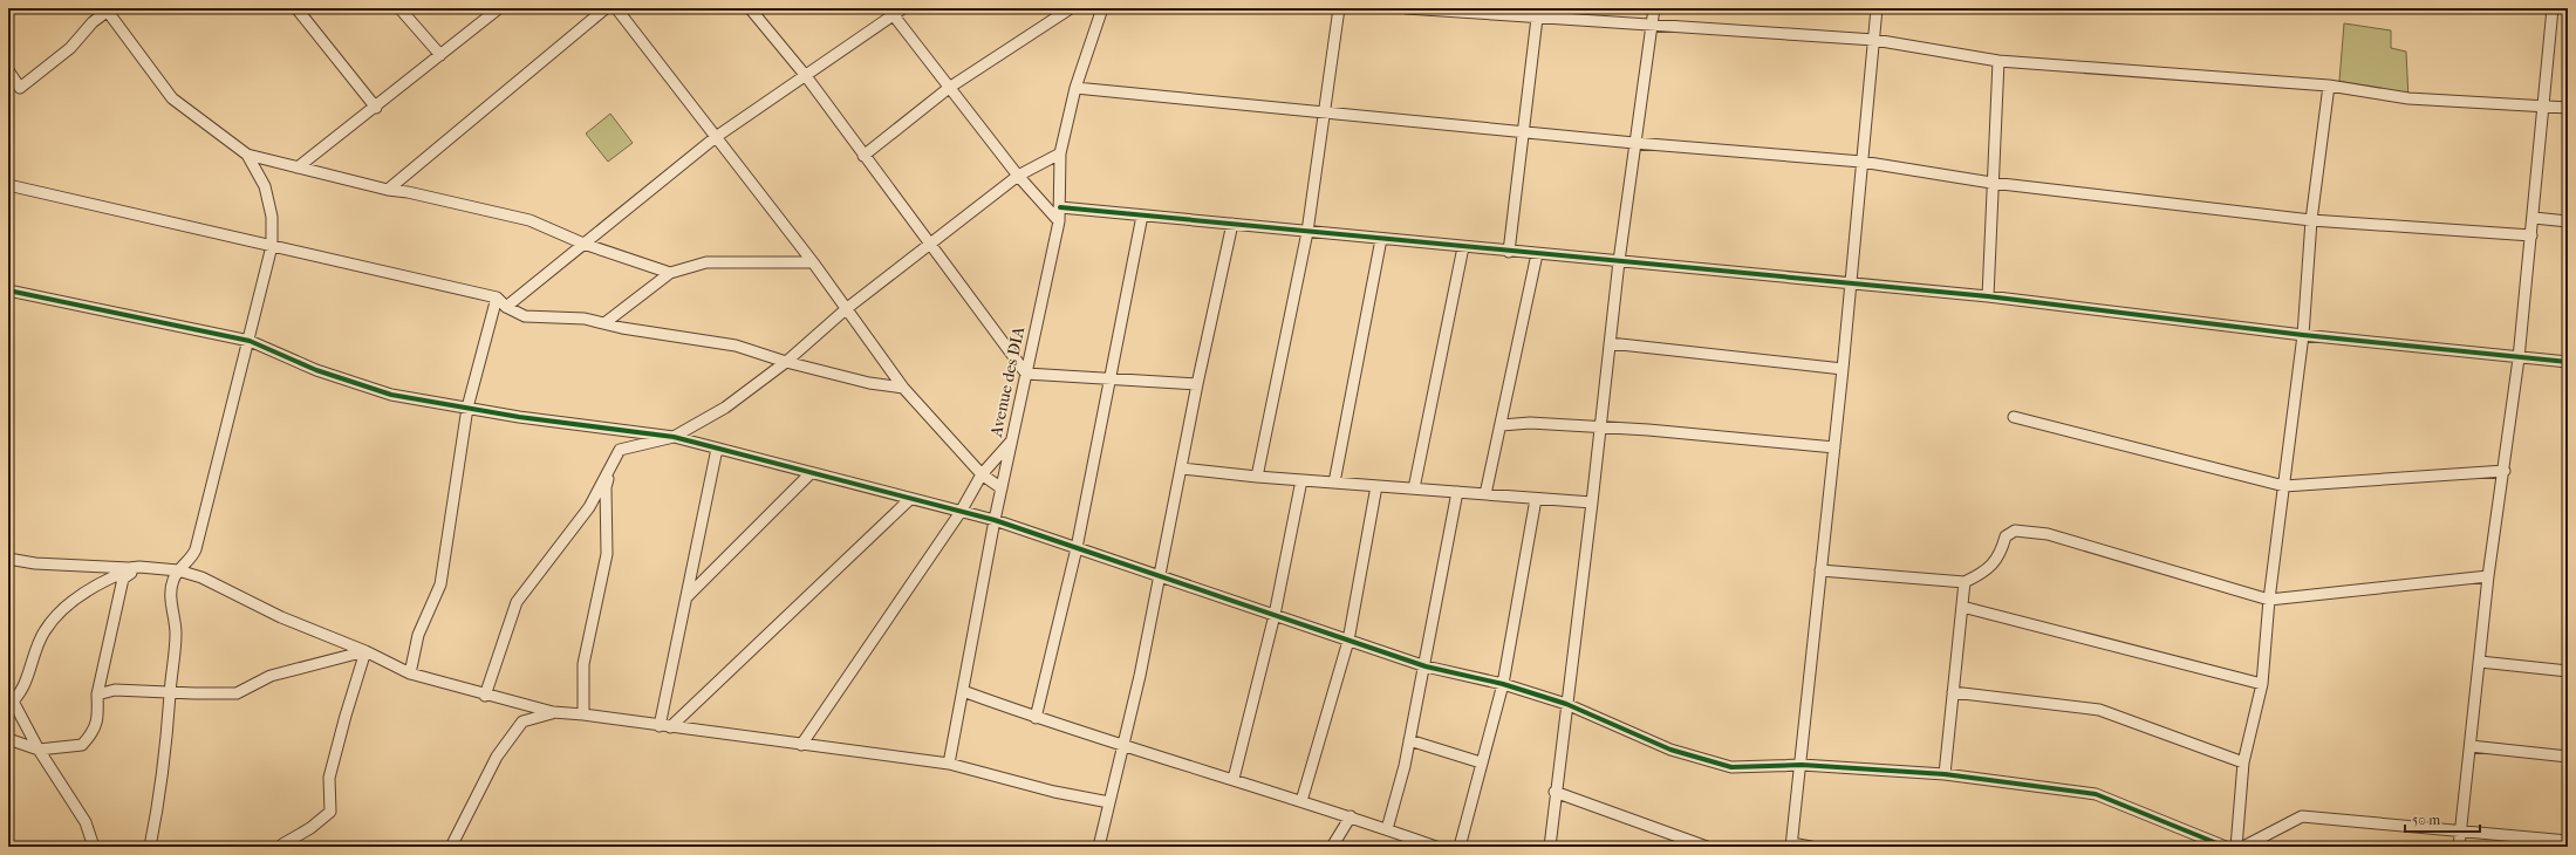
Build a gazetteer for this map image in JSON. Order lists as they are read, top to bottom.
{
  "streets": {
    "street": ["Avenue des DIA"]
  },
  "scale_bar": "50 m"
}
